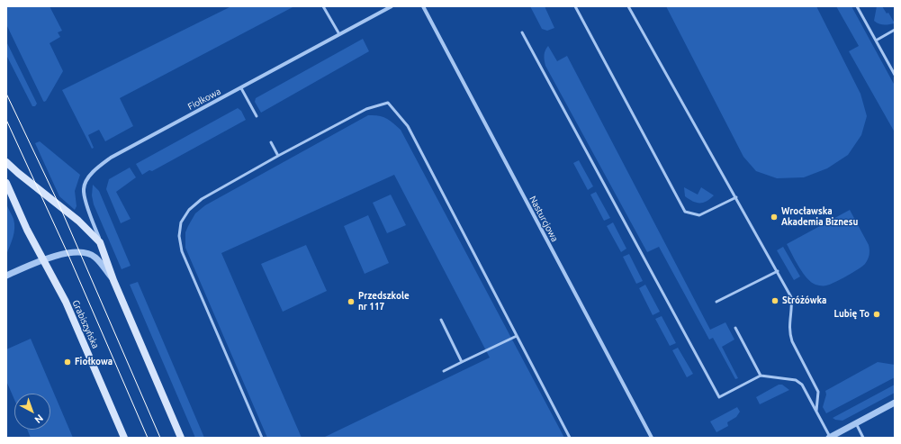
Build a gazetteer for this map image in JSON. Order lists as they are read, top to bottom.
{
  "streets": {
    "main road": ["Grabiszyńska"],
    "street": ["Fiołkowa", "Nasturcjowa"]
  },
  "places": [
    "Wrocławska Akademia Biznesu",
    "Stróżówka",
    "Przedszkole nr 117",
    "Lubię To",
    "Fiołkowa"
  ],
  "north": "bottom right"
}
